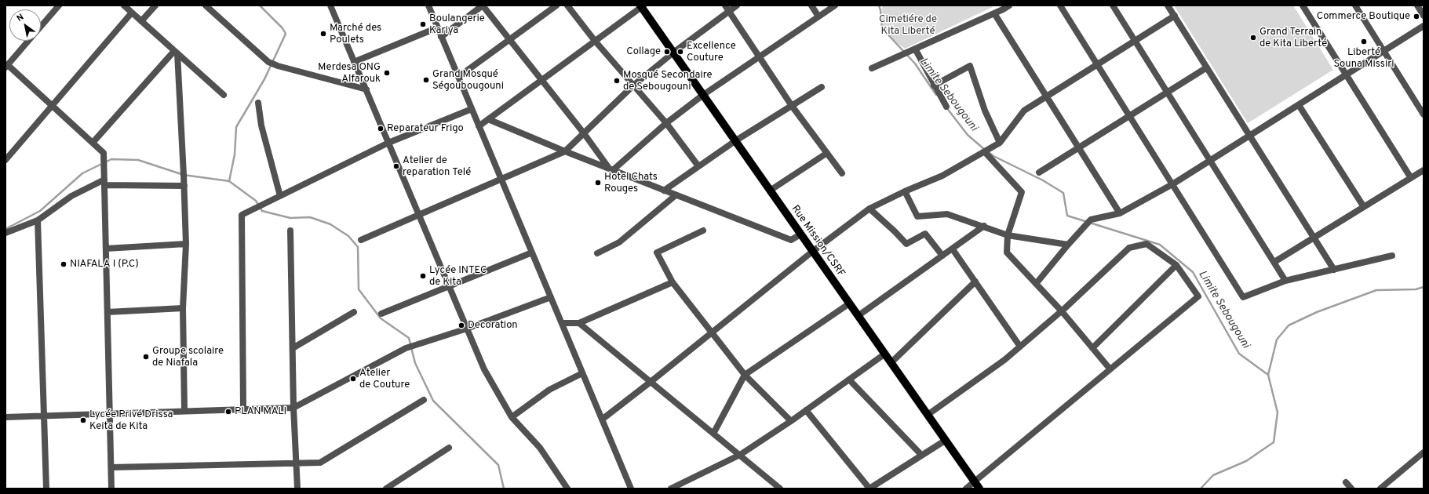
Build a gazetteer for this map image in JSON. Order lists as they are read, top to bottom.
{
  "streets": {
    "main road": ["Rue Mission/CSRF"]
  },
  "water": ["Limite Sebougouni"],
  "parks": ["Cimetiére de Kita Liberté"],
  "places": [
    "Commerce Boutique",
    "Boulangerie Kariya",
    "Marché des Poulets",
    "Grand Terrain de Kita Liberté",
    "Liberté Souna Missiri",
    "Collage",
    "Excellence Couture",
    "Merdesa ONG Alfarouk",
    "Grand Mosqué Ségoubougouni",
    "Mosqué Secondaire de Sebougouni",
    "Reparateur Frigo",
    "Atelier de reparation Telé",
    "Hotel Chats Rouges",
    "NIAFALA I (P.C)",
    "Lycée INTEC de Kita",
    "Decoration",
    "Groupe scolaire de Niafala",
    "Atelier de Couture",
    "PLAN MALI",
    "Lycée Privé Drissa Keita de Kita"
  ],
  "north": "top left"
}
